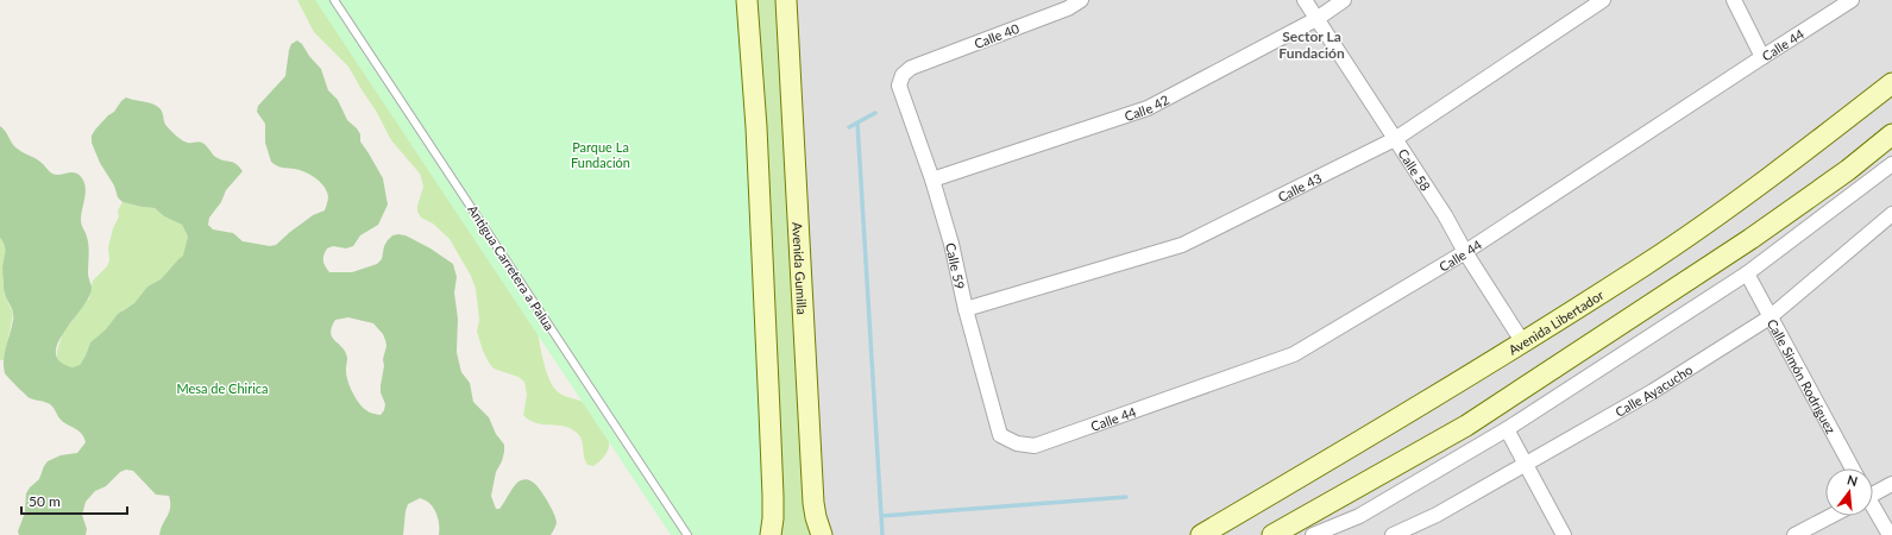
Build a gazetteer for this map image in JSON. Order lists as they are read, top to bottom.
{
  "streets": {
    "street": [
      "Calle 40",
      "Calle 44",
      "Calle 42",
      "Calle 58",
      "Calle 43",
      "Calle 59",
      "Avenida Gumilla",
      "Avenida Libertador",
      "Calle Simón Rodríguez",
      "Calle Ayacucho"
    ],
    "lane": ["Antigua Carretera a Palua"]
  },
  "crossings": [
    ["Calle 40", "Calle 59"],
    ["Calle 44", "Calle 58"],
    ["Calle 44", "Calle 59"],
    ["Calle 42", "Calle 58"],
    ["Calle 42", "Calle 59"],
    ["Calle 58", "Calle 43"],
    ["Calle 58", "Avenida Libertador"],
    ["Calle 43", "Calle 59"],
    ["Calle Simón Rodríguez", "Calle Ayacucho"]
  ],
  "districts": ["Sector La Fundación"],
  "parks": ["Parque La Fundación", "Mesa de Chirica"],
  "scale_bar": "50 m",
  "north": "top"
}
